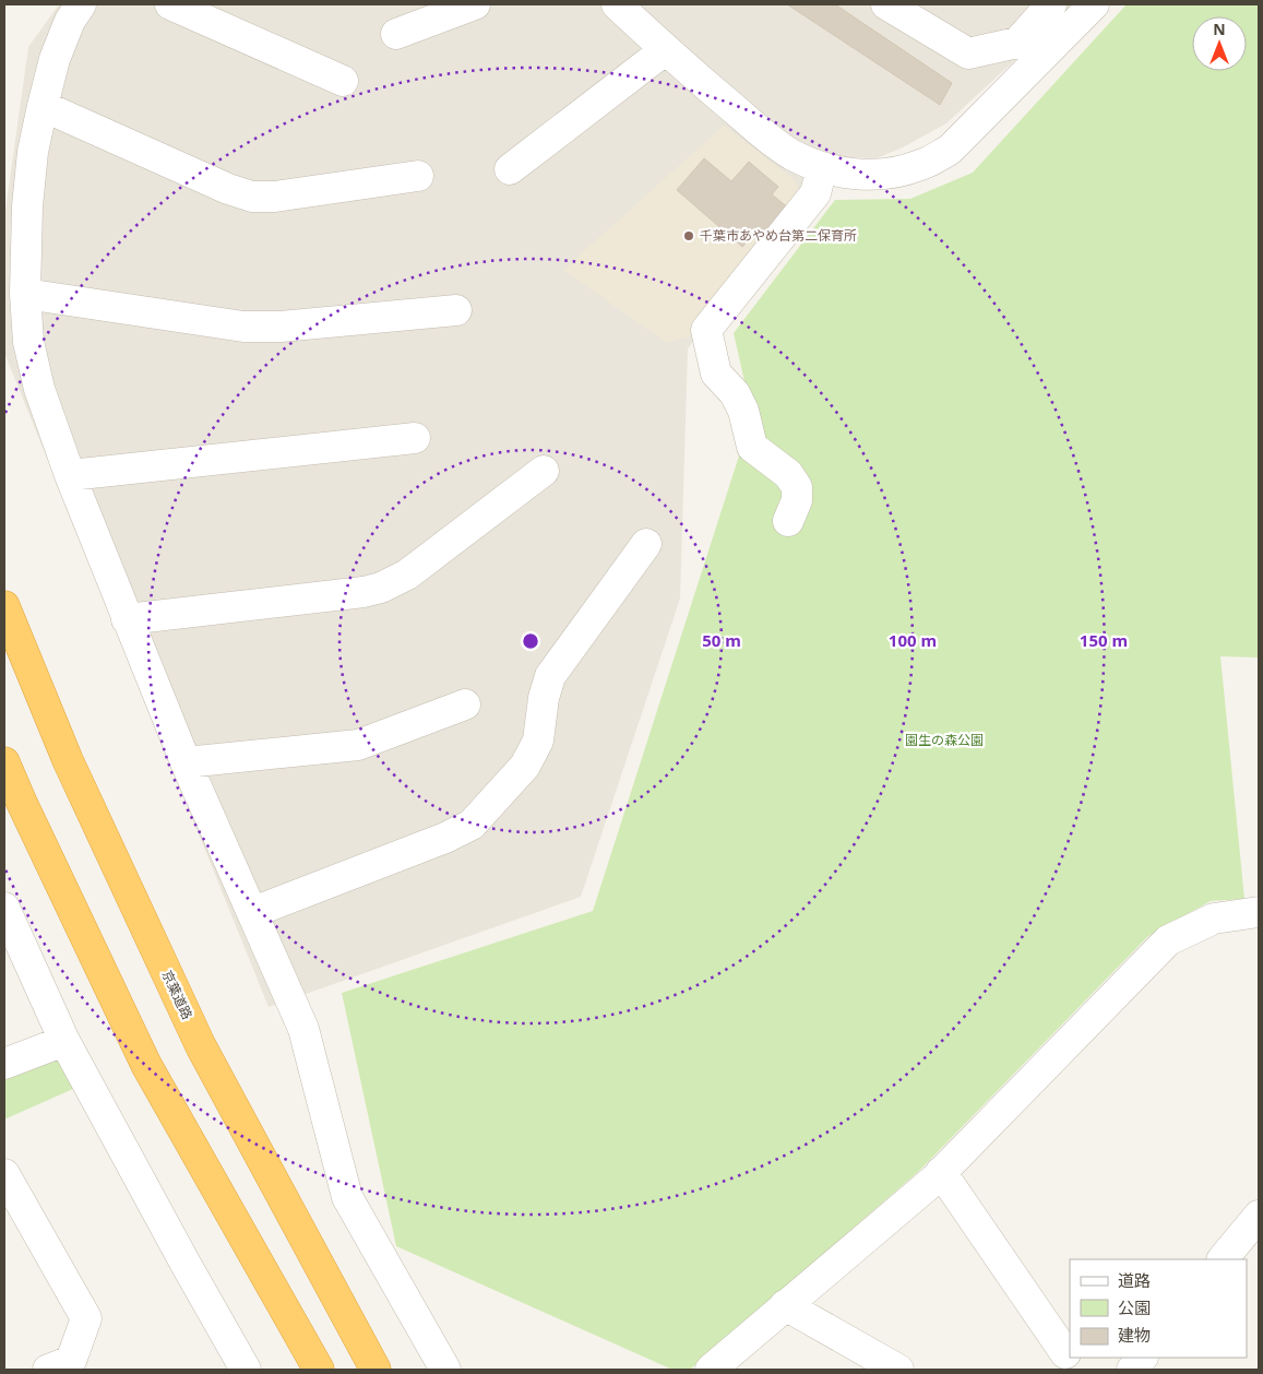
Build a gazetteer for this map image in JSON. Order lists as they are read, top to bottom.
{
  "streets": {
    "highway": ["京葉道路"]
  },
  "parks": ["園生の森公園"],
  "places": ["千葉市あやめ台第二保育所"],
  "legend": ["道路", "公園", "建物"],
  "north": "top",
  "rings": ["50 m", "100 m", "150 m"]
}
